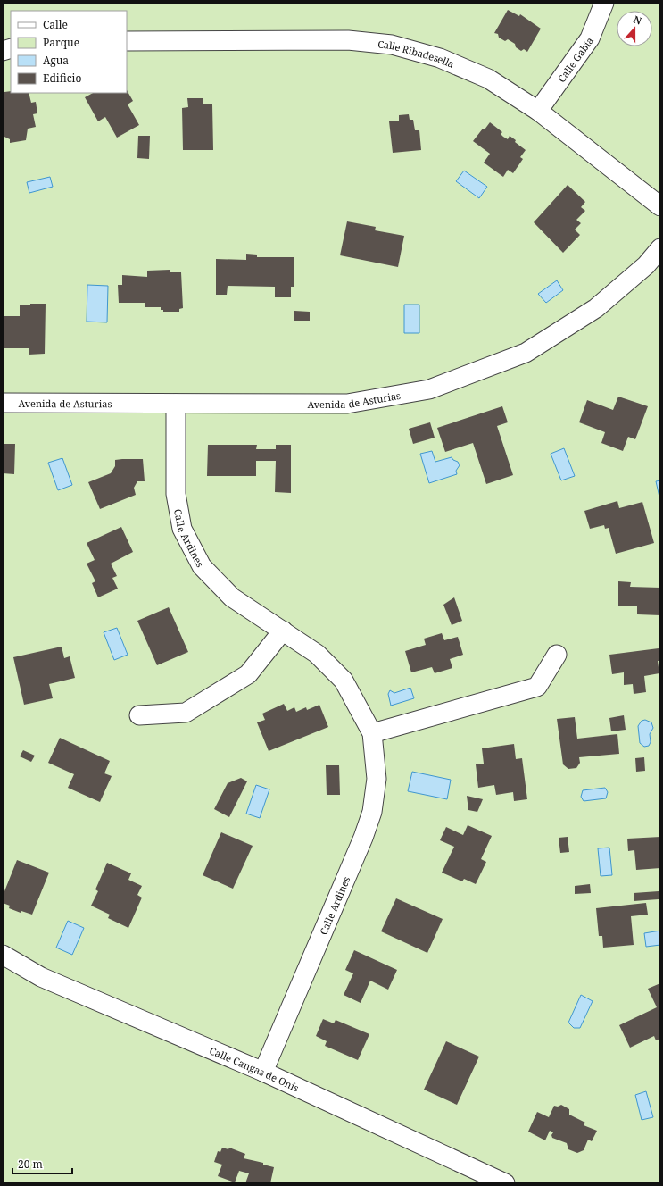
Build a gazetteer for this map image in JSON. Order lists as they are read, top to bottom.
{
  "streets": {
    "street": [
      "Calle Ribadesella",
      "Calle Gabia",
      "Avenida de Asturias",
      "Calle Ardines",
      "Calle Cangas de Onís"
    ]
  },
  "crossings": [
    ["Calle Ribadesella", "Calle Gabia"],
    ["Avenida de Asturias", "Calle Ardines"],
    ["Calle Ardines", "Calle Cangas de Onís"]
  ],
  "legend": [
    "Calle",
    "Parque",
    "Agua",
    "Edificio"
  ],
  "scale_bar": "20 m",
  "north": "top"
}
